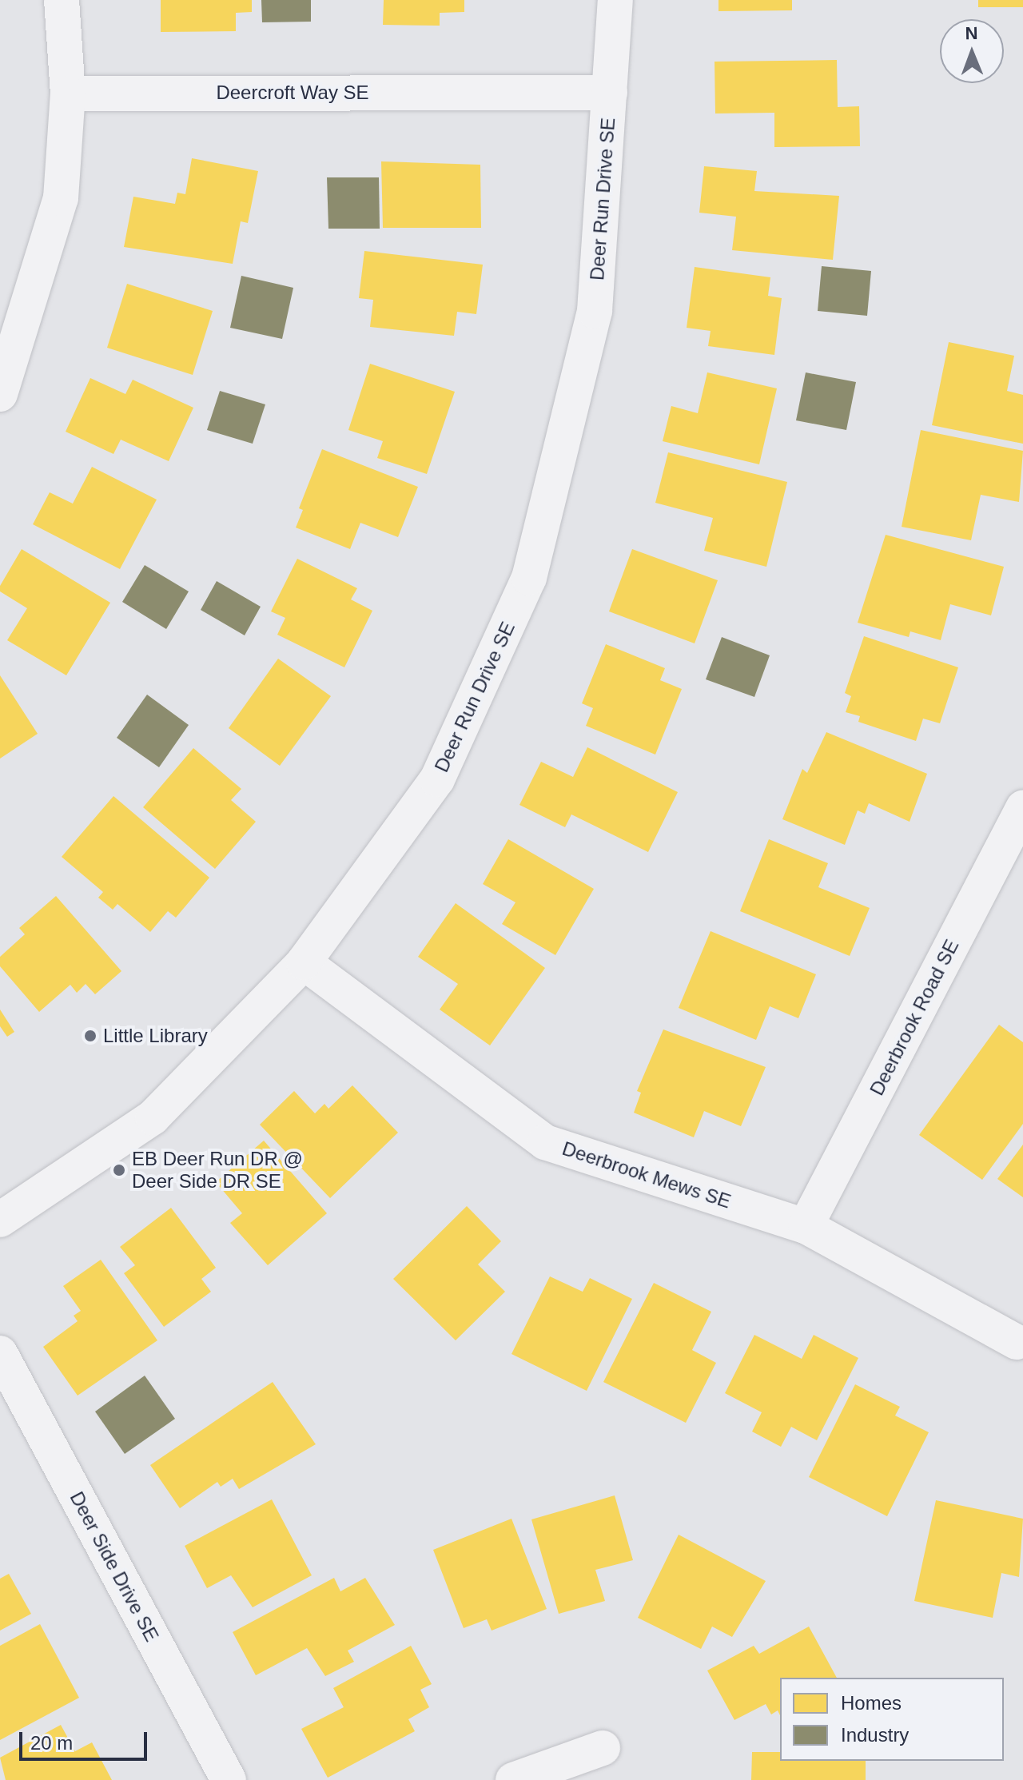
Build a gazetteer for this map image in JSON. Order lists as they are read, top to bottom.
{
  "streets": {
    "street": [
      "Deercroft Way SE",
      "Deer Run Drive SE",
      "Deerbrook Road SE",
      "Deerbrook Mews SE",
      "Deer Side Drive SE"
    ]
  },
  "crossings": [
    ["Deercroft Way SE", "Deer Run Drive SE"],
    ["Deer Run Drive SE", "Deerbrook Mews SE"],
    ["Deerbrook Road SE", "Deerbrook Mews SE"]
  ],
  "places": ["Little Library", "EB Deer Run DR @ Deer Side DR SE"],
  "legend": ["Homes", "Industry"],
  "scale_bar": "20 m",
  "north": "top"
}
